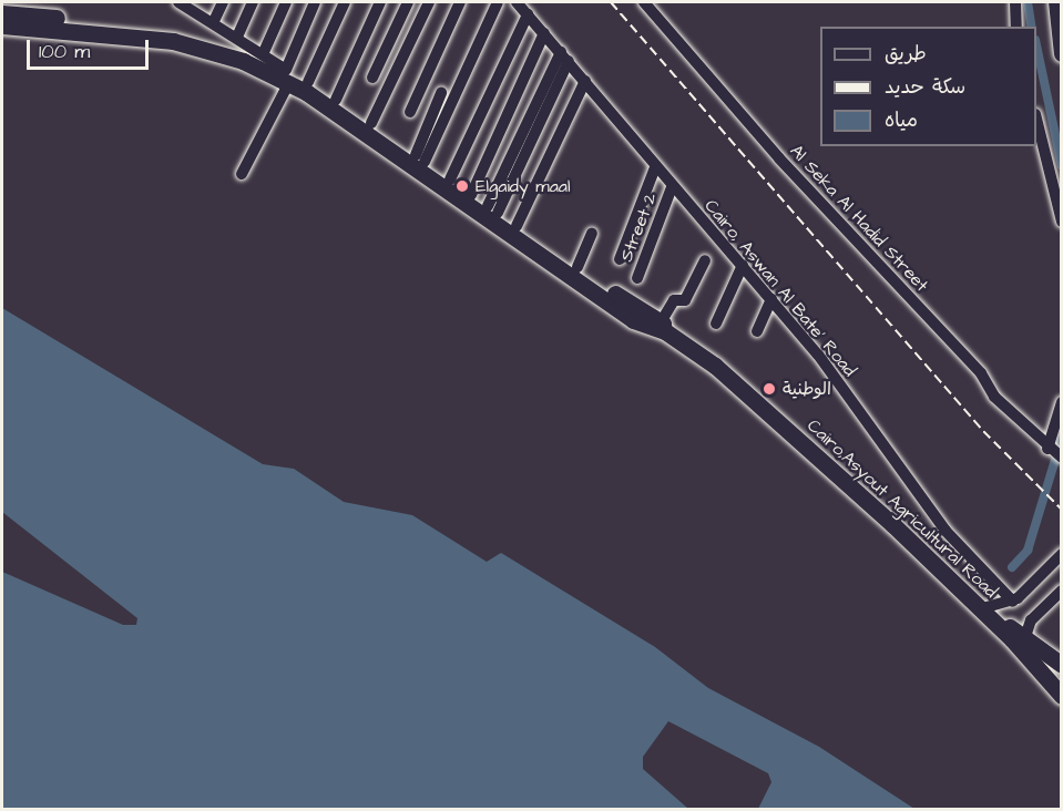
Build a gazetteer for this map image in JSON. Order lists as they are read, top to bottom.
{
  "streets": {
    "highway": ["Cairo,Asyout Agricultural Road"],
    "street": ["Al Seka Al Hadid Street", "Street 2", "Cairo, Aswan Al Bate' Road"]
  },
  "crossings": [
    ["Street 2", "Cairo, Aswan Al Bate' Road"]
  ],
  "places": ["Elgaidy maal", "الوطنية"],
  "legend": ["طريق", "سكة حديد", "مياه"],
  "scale_bar": "100 m"
}
